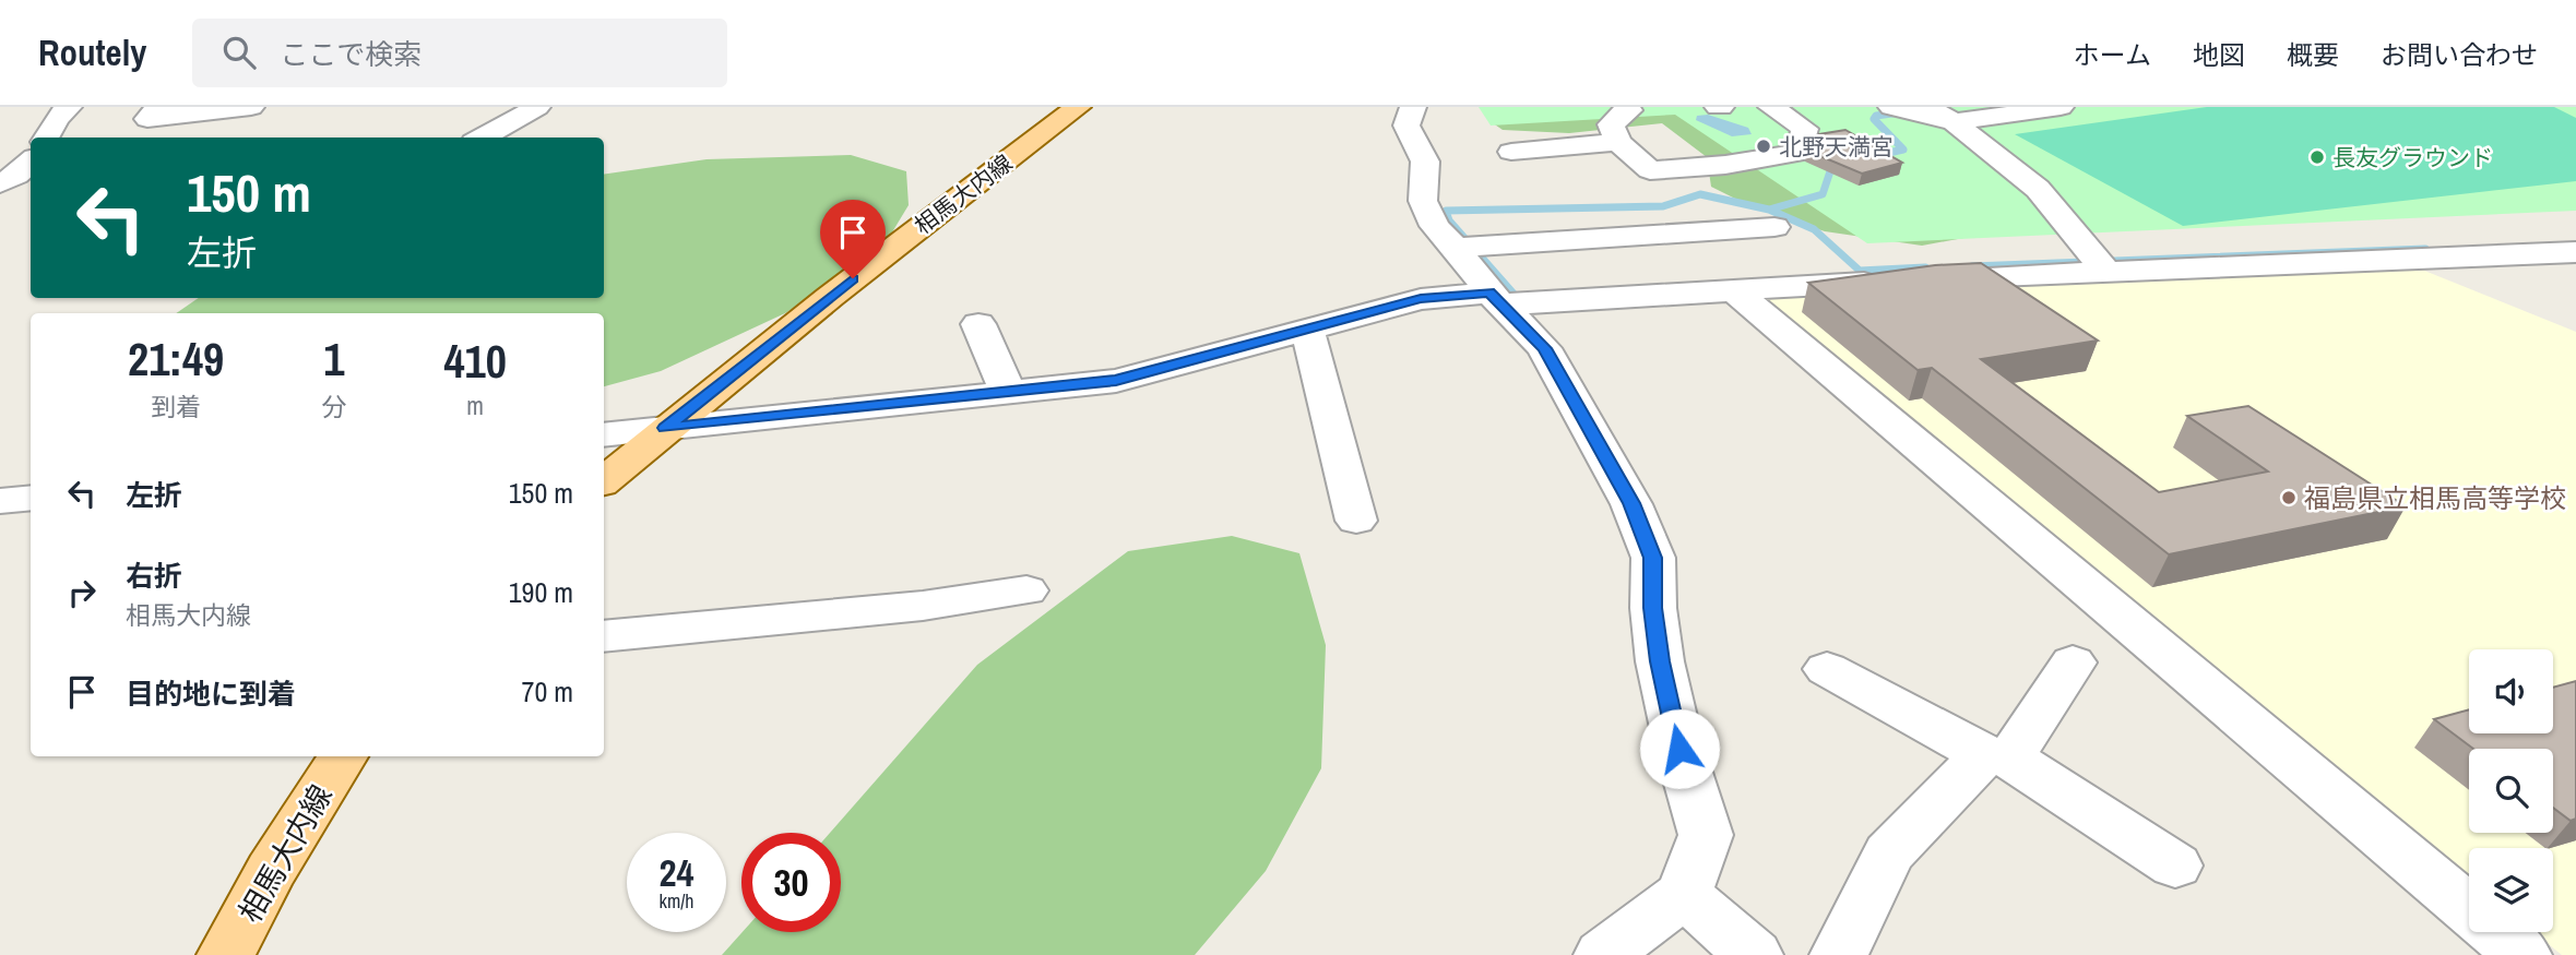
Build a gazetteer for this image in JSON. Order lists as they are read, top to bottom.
{
  "streets": {
    "main road": ["相馬大内線"]
  },
  "places": ["北野天満宮", "長友グラウンド", "福島県立相馬高等学校"],
  "page": {
    "header": "Routely",
    "search": "ここで検索",
    "nav": [
      "ホーム",
      "地図",
      "概要",
      "お問い合わせ"
    ],
    "turn": ["150 m", "左折"],
    "eta": [
      "21:49",
      "到着",
      "1",
      "分",
      "410",
      "m"
    ],
    "list": [
      {
        "name": "左折",
        "value": "150 m"
      },
      {
        "name": "右折",
        "note": "相馬大内線",
        "value": "190 m"
      },
      {
        "name": "目的地に到着",
        "value": "70 m"
      }
    ],
    "speed": "24 km/h",
    "limit": "30"
  }
}
